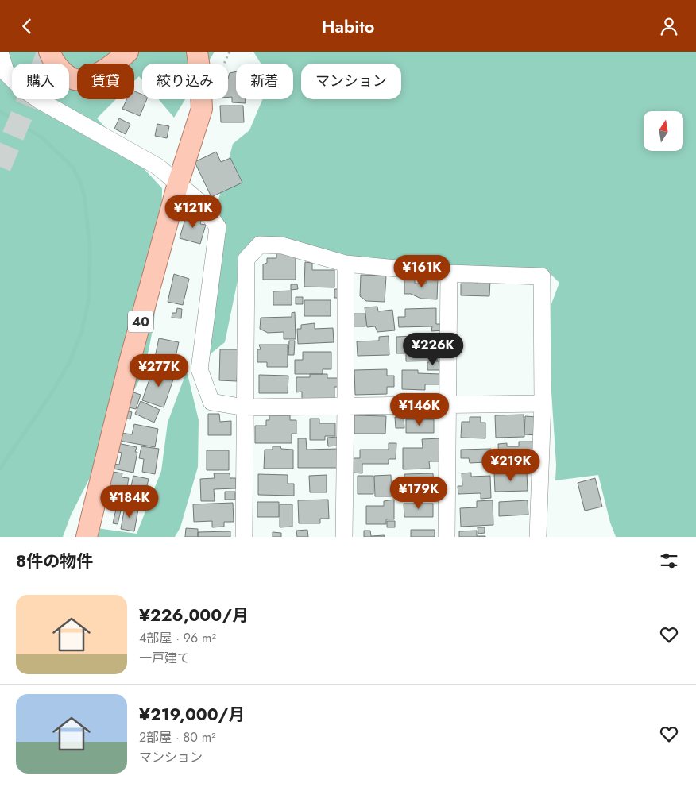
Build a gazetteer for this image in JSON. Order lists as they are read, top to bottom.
{
  "streets": {
    "main road": ["40"]
  },
  "north": "top",
  "page": {
    "header": "Habito",
    "chip": [
      "購入",
      "賃貸",
      "絞り込み",
      "新着",
      "マンション"
    ],
    "price": [
      "¥121K",
      "¥161K",
      "¥226K",
      "¥277K",
      "¥146K",
      "¥219K",
      "¥179K",
      "¥184K"
    ],
    "heading": "8件の物件",
    "list": [
      {
        "name": "¥226,000/月",
        "note": "4部屋 · 96 m² · 一戸建て"
      },
      {
        "name": "¥219,000/月",
        "note": "2部屋 · 80 m² · マンション"
      }
    ]
  }
}
